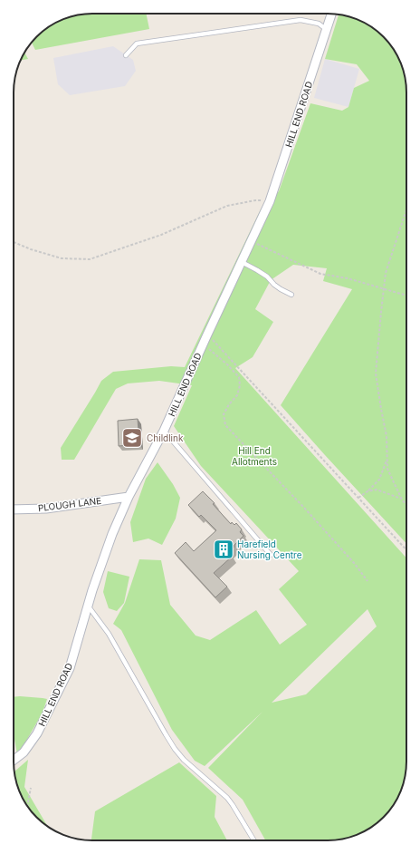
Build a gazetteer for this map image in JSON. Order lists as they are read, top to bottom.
{
  "streets": {
    "street": ["HILL END ROAD", "PLOUGH LANE"]
  },
  "crossings": [
    ["HILL END ROAD", "PLOUGH LANE"]
  ],
  "parks": ["Hill End Allotments"],
  "places": {
    "school or university": ["Childlink"],
    "building": ["Harefield Nursing Centre"]
  }
}
